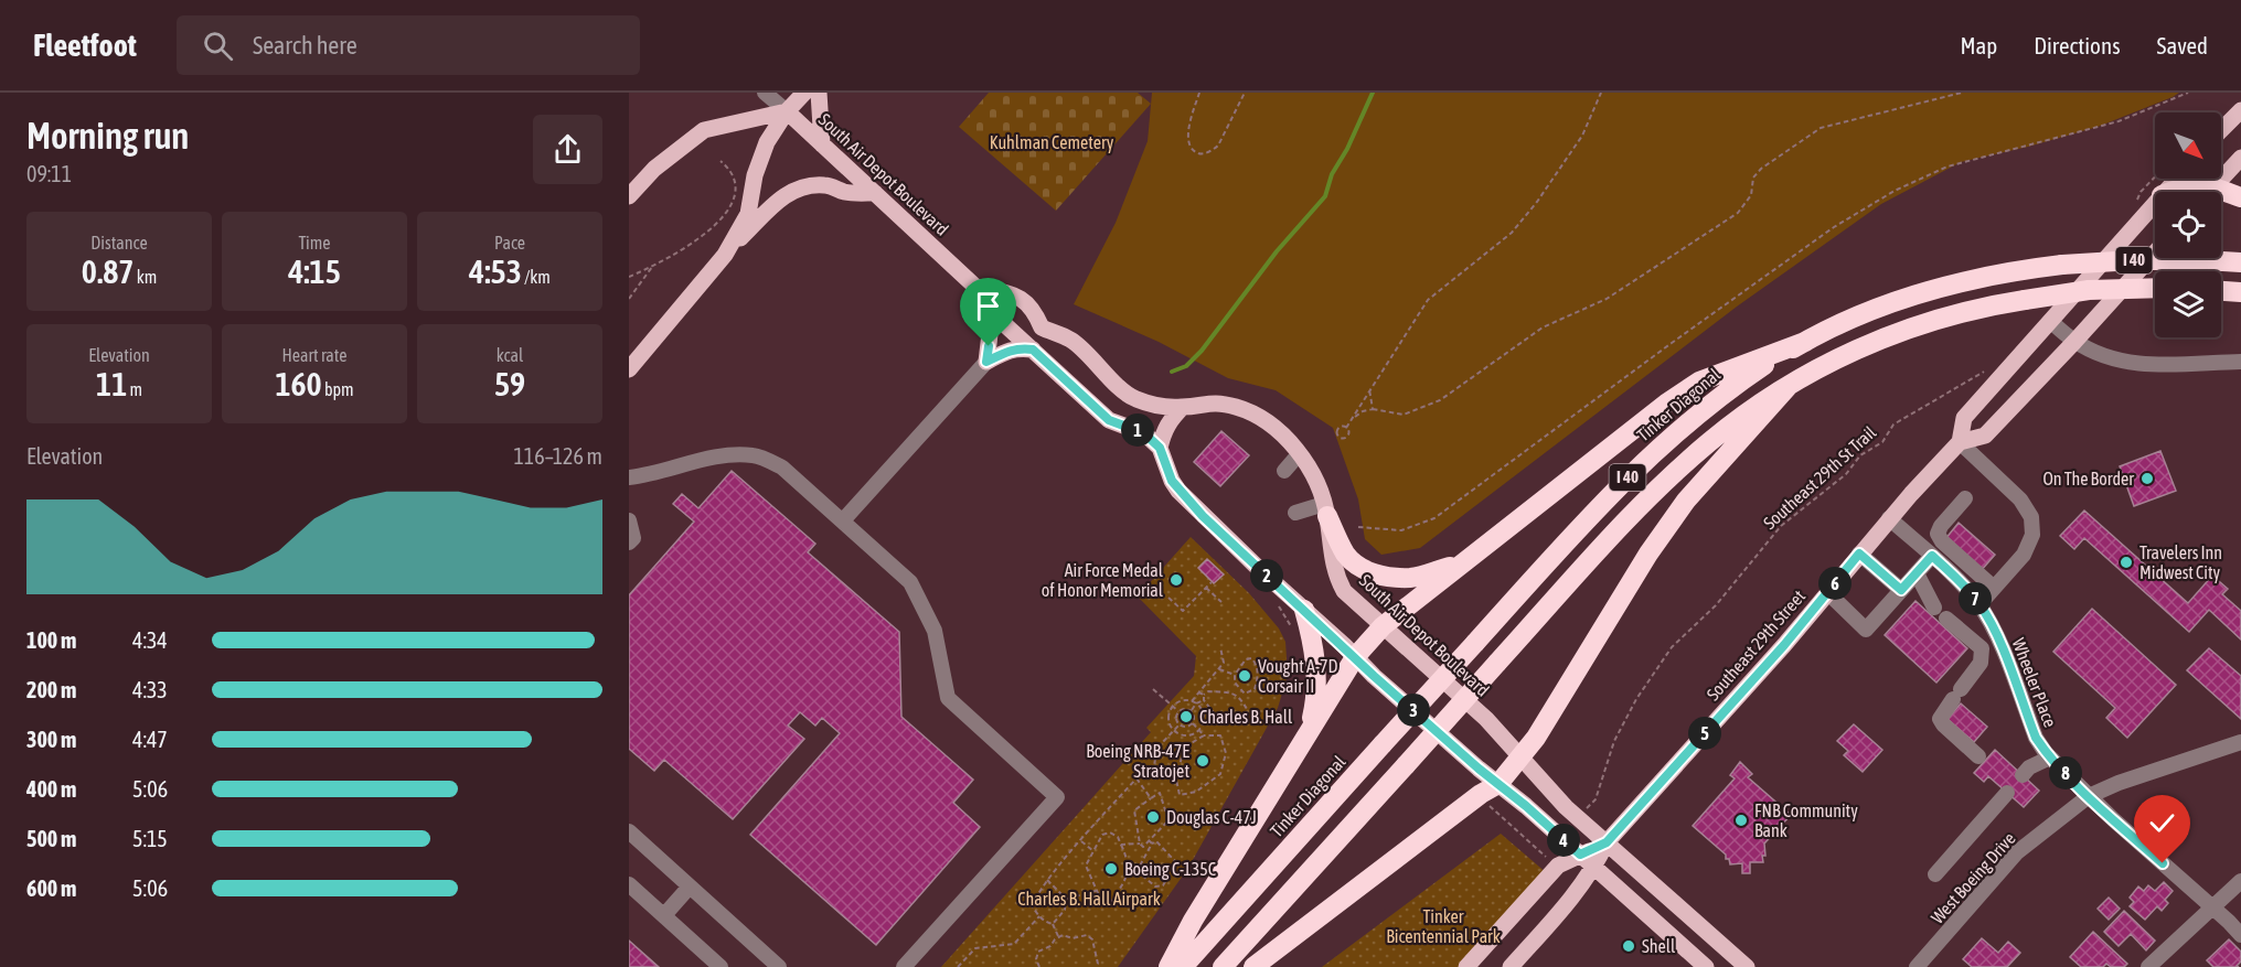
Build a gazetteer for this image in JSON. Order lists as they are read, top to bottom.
{
  "streets": {
    "highway": ["I 40", "Tinker Diagonal"],
    "main road": ["South Air Depot Boulevard", "Southeast 29th Street"],
    "street": ["Wheeler Place", "West Boeing Drive"],
    "path": ["Southeast 29th St Trail"]
  },
  "crossings": [
    ["South Air Depot Boulevard", "Southeast 29th St Trail"],
    ["South Air Depot Boulevard", "Southeast 29th Street"],
    ["Southeast 29th Street", "Wheeler Place"],
    ["Wheeler Place", "West Boeing Drive"]
  ],
  "parks": ["Kuhlman Cemetery", "Charles B. Hall Airpark", "Tinker Bicentennial Park"],
  "places": [
    "On The Border",
    "Travelers Inn Midwest City",
    "Air Force Medal of Honor Memorial",
    "Vought A-7D Corsair II",
    "Charles B. Hall",
    "Boeing NRB-47E Stratojet",
    "Douglas C-47J",
    "FNB Community Bank",
    "Boeing C-135C",
    "Shell"
  ],
  "north": "bottom right",
  "page": {
    "header": "Fleetfoot",
    "search": "Search here",
    "nav": ["Map", "Directions", "Saved"],
    "heading": ["Morning run", "09:11"],
    "stats": [
      ["Distance", "0.87 km"],
      ["Time", "4:15"],
      ["Pace", "4:53 /km"],
      ["Elevation", "11 m"],
      ["Heart rate", "160 bpm"],
      ["kcal", "59"]
    ],
    "pins": [
      "1",
      "2",
      "6",
      "7",
      "3",
      "5",
      "8",
      "4"
    ],
    "chart": ["Elevation", "116–126 m"],
    "list": [
      {
        "name": "100 m",
        "note": "4:34"
      },
      {
        "name": "200 m",
        "note": "4:33"
      },
      {
        "name": "300 m",
        "note": "4:47"
      },
      {
        "name": "400 m",
        "note": "5:06"
      },
      {
        "name": "500 m",
        "note": "5:15"
      },
      {
        "name": "600 m",
        "note": "5:06"
      }
    ]
  }
}
